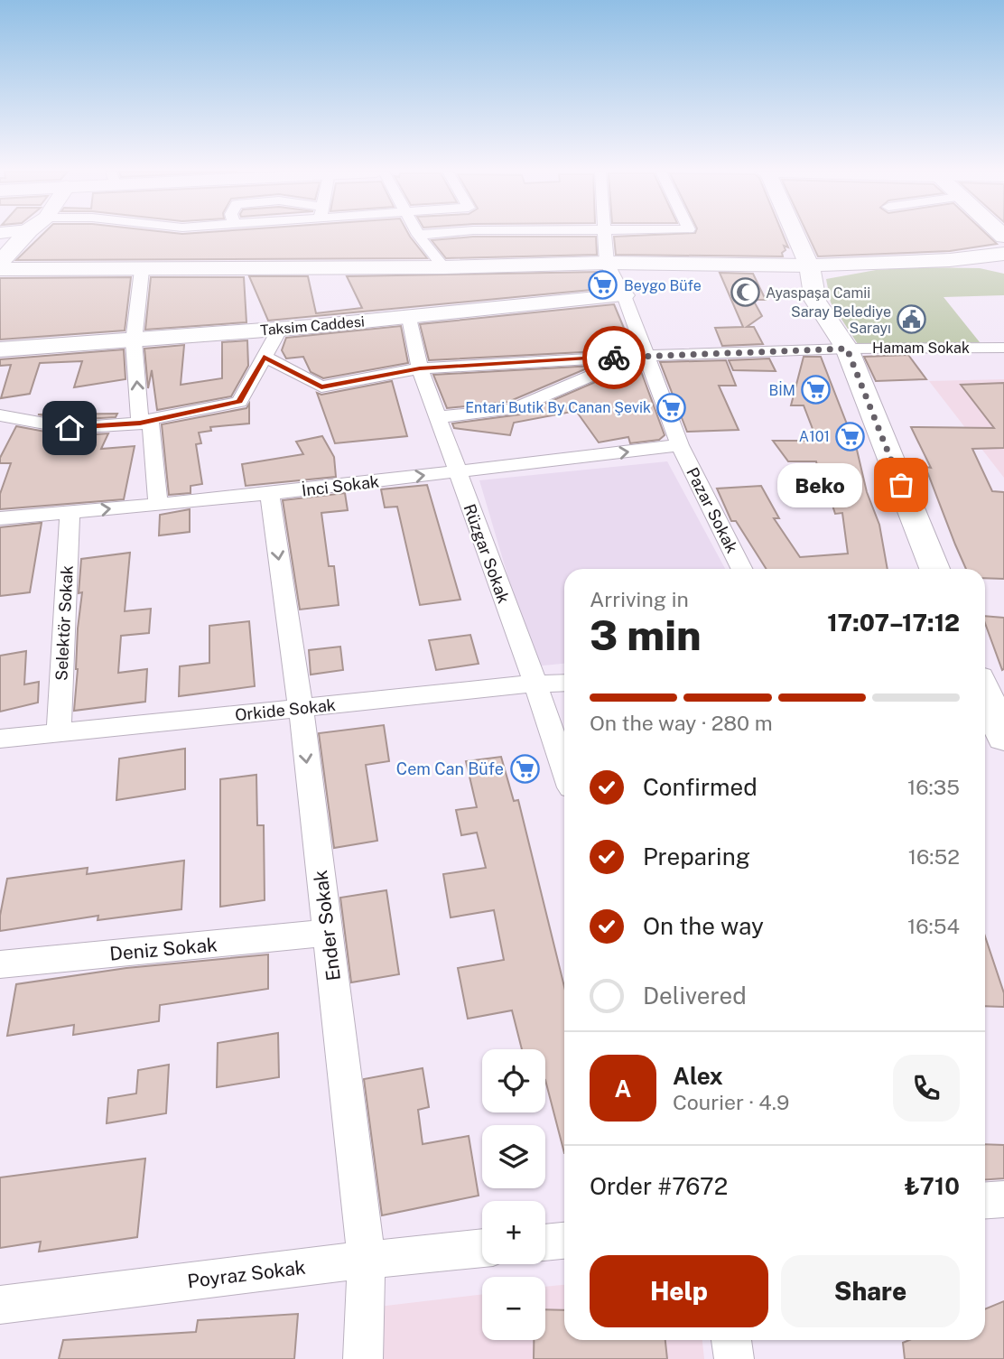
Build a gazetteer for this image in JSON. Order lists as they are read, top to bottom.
{
  "streets": {
    "main road": ["Taksim Caddesi"],
    "street": [
      "Hamam Sokak",
      "İnci Sokak",
      "Pazar Sokak",
      "Rüzgar Sokak",
      "Selektör Sokak",
      "Orkide Sokak",
      "Ender Sokak",
      "Deniz Sokak",
      "Poyraz Sokak"
    ]
  },
  "crossings": [
    ["Taksim Caddesi", "Pazar Sokak"],
    ["Taksim Caddesi", "Rüzgar Sokak"],
    ["Hamam Sokak", "Pazar Sokak"],
    ["Hamam Sokak", "Rüzgar Sokak"],
    ["İnci Sokak", "Pazar Sokak"],
    ["İnci Sokak", "Rüzgar Sokak"],
    ["İnci Sokak", "Selektör Sokak"],
    ["İnci Sokak", "Ender Sokak"],
    ["Rüzgar Sokak", "Orkide Sokak"],
    ["Selektör Sokak", "Orkide Sokak"],
    ["Orkide Sokak", "Ender Sokak"],
    ["Ender Sokak", "Deniz Sokak"],
    ["Ender Sokak", "Poyraz Sokak"]
  ],
  "one_way": ["Ender Sokak"],
  "places": {
    "supermarket": [
      "Beygo Büfe",
      "BİM",
      "Entari Butik By Canan Şevik",
      "A101",
      "Cem Can Büfe"
    ],
    "mosque": ["Ayaspaşa Camii"],
    "public building": ["Saray Belediye Sarayı"],
    "other": ["Beko"]
  },
  "page": {
    "bubble": "Beko",
    "heading": ["3 min", "Arriving in", "17:07–17:12"],
    "panel": [
      "Alex",
      "Courier · 4.9",
      "Order #7672",
      "₺710"
    ],
    "bar": "On the way · 280 m",
    "list": [
      ["Confirmed", "16:35"],
      ["Preparing", "16:52"],
      ["On the way", "16:54"],
      "Delivered"
    ],
    "map_buttons": ["+", "−"],
    "round": "A",
    "buttons": ["Help", "Share"]
  }
}
